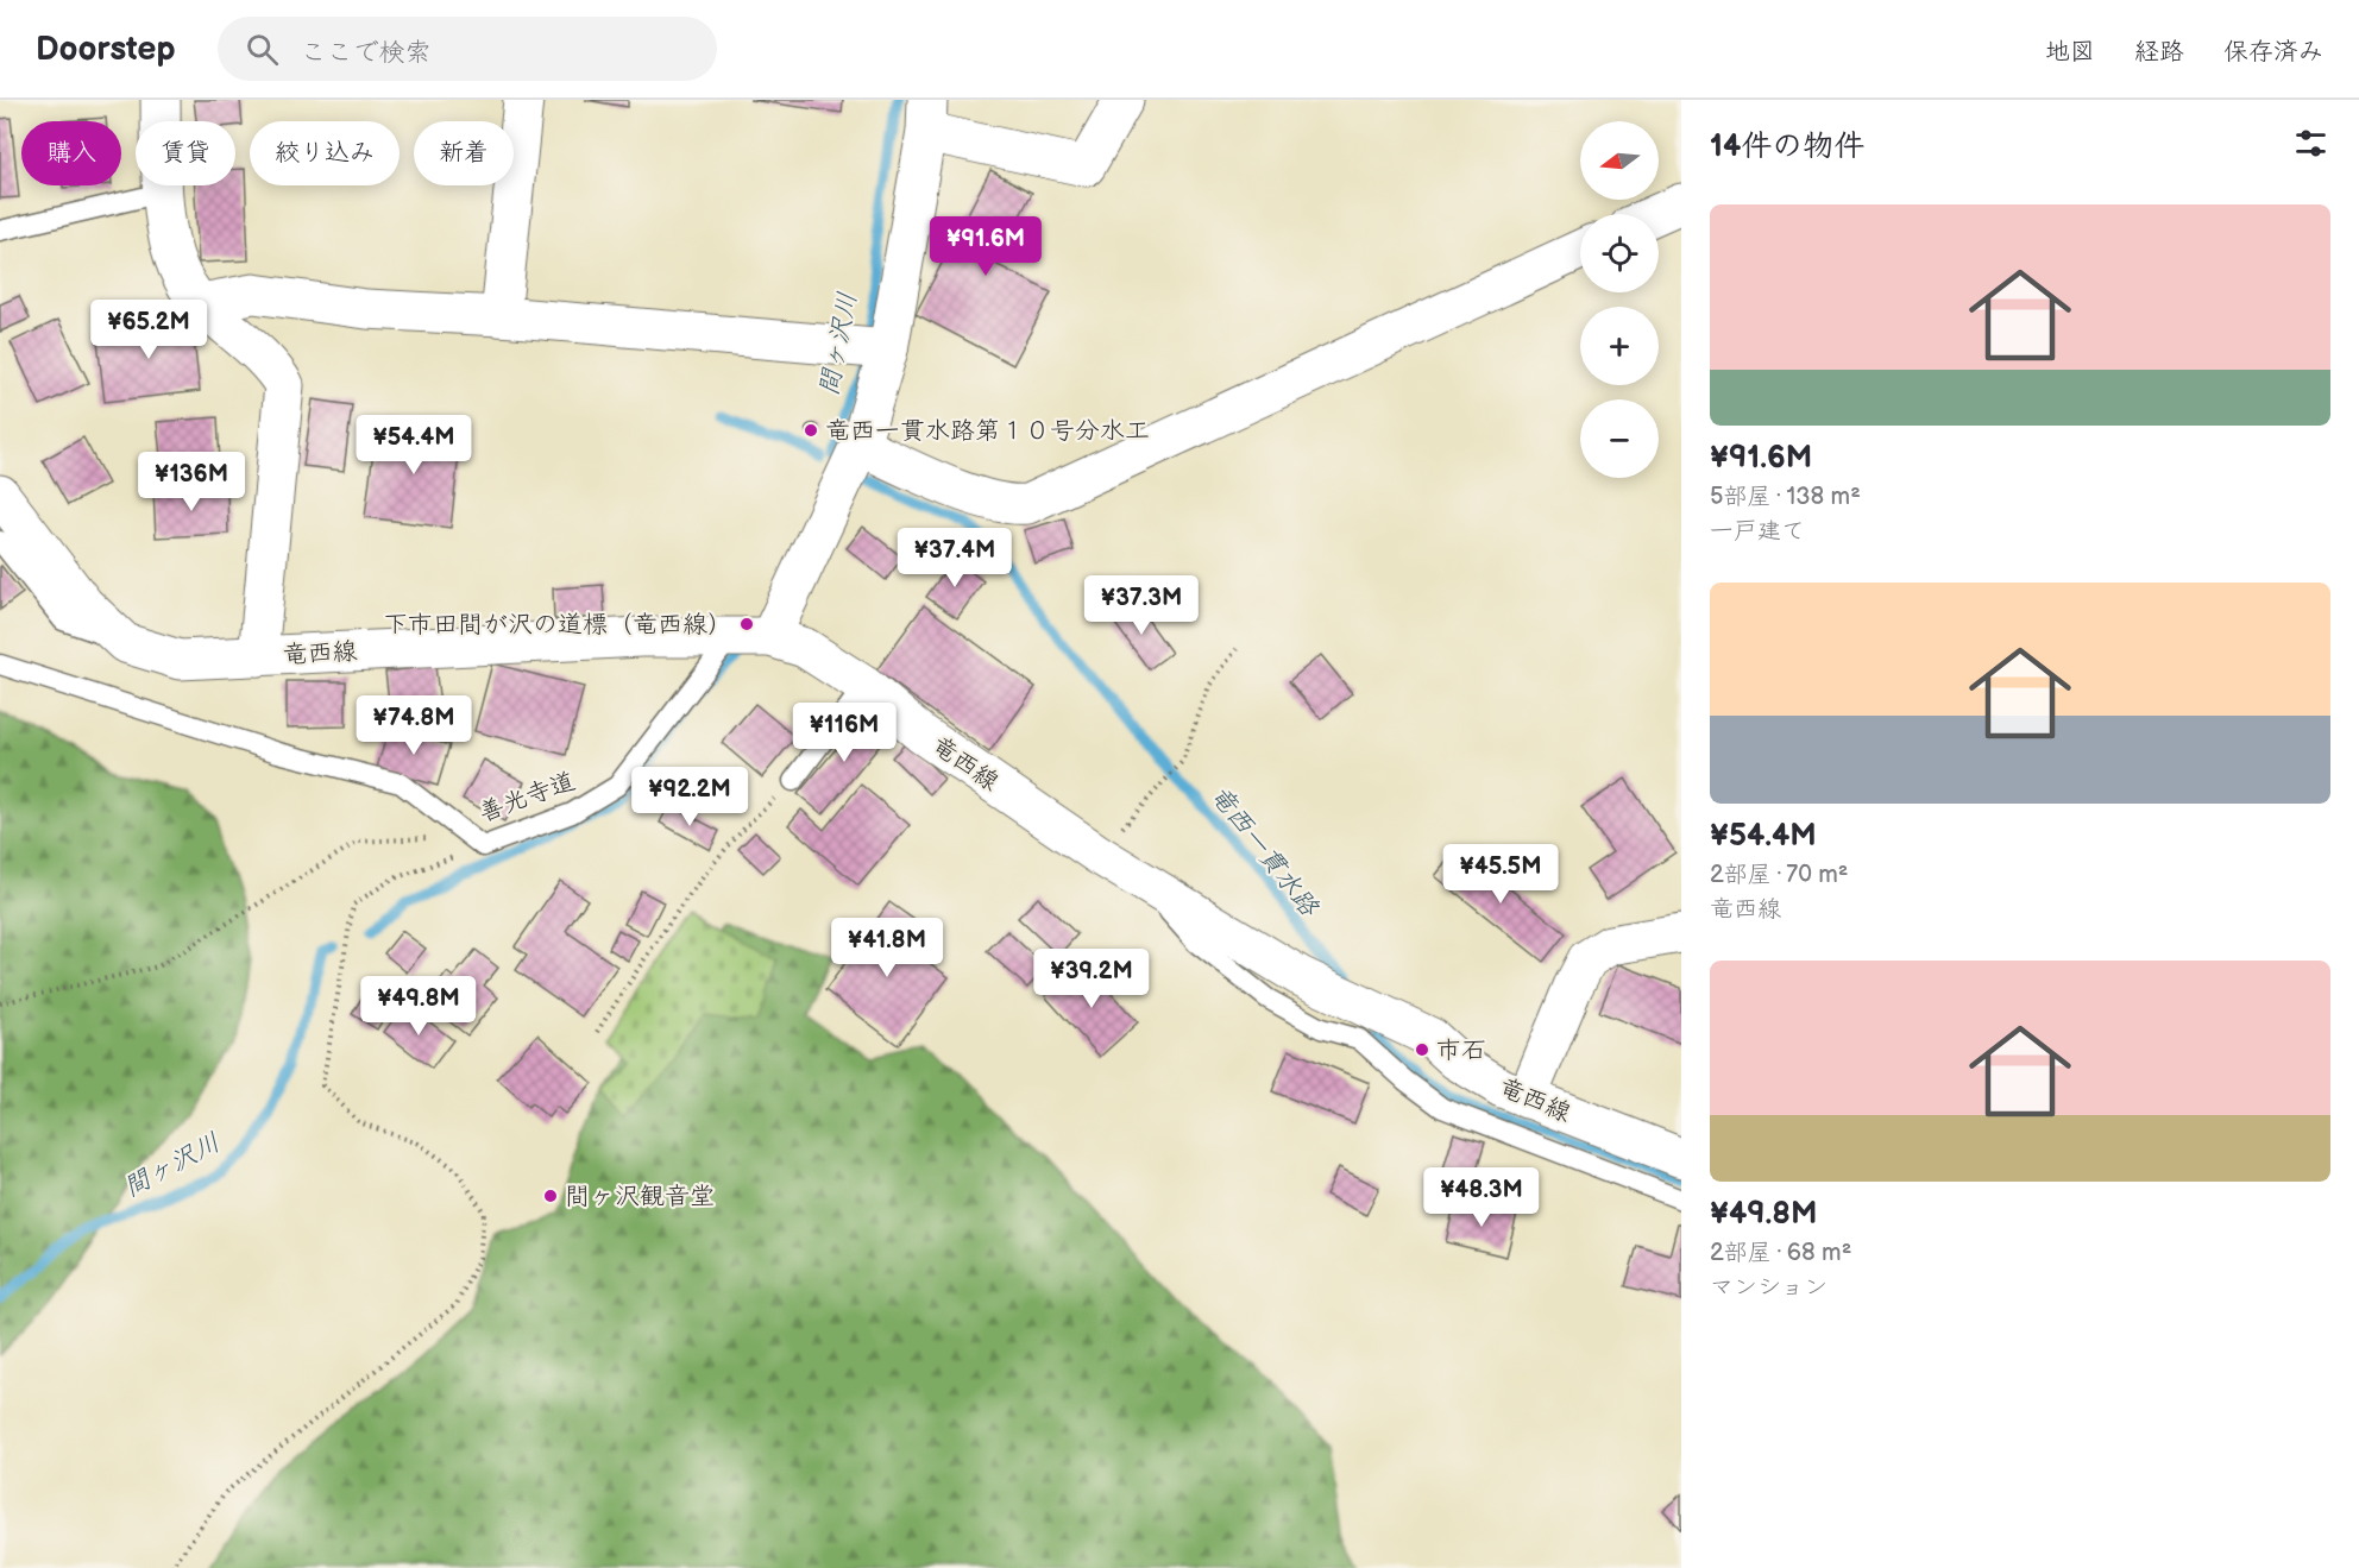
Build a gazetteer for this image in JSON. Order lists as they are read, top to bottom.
{
  "streets": {
    "street": ["竜西線"],
    "lane": ["善光寺道"]
  },
  "crossings": [
    ["竜西線", "善光寺道"]
  ],
  "water": ["間ヶ沢川", "竜西一貫水路"],
  "places": [
    "竜西一貫水路第１０号分水工",
    "下市田間が沢の道標（竜西線）",
    "市石",
    "間ヶ沢観音堂"
  ],
  "north": "left",
  "page": {
    "header": "Doorstep",
    "search": "ここで検索",
    "nav": ["地図", "経路", "保存済み"],
    "heading": "14件の物件",
    "map_buttons": ["+", "−"],
    "chip": [
      "購入",
      "賃貸",
      "絞り込み",
      "新着"
    ],
    "list": [
      {
        "name": "¥91.6M",
        "note": "5部屋 · 138 m² · 一戸建て"
      },
      {
        "name": "¥54.4M",
        "note": "2部屋 · 70 m² · 竜西線"
      },
      {
        "name": "¥49.8M",
        "note": "2部屋 · 68 m² · マンション"
      }
    ],
    "price": [
      "¥91.6M",
      "¥65.2M",
      "¥54.4M",
      "¥136M",
      "¥37.4M",
      "¥37.3M",
      "¥74.8M",
      "¥116M",
      "¥92.2M",
      "¥45.5M",
      "¥41.8M",
      "¥39.2M",
      "¥49.8M",
      "¥48.3M"
    ]
  }
}
